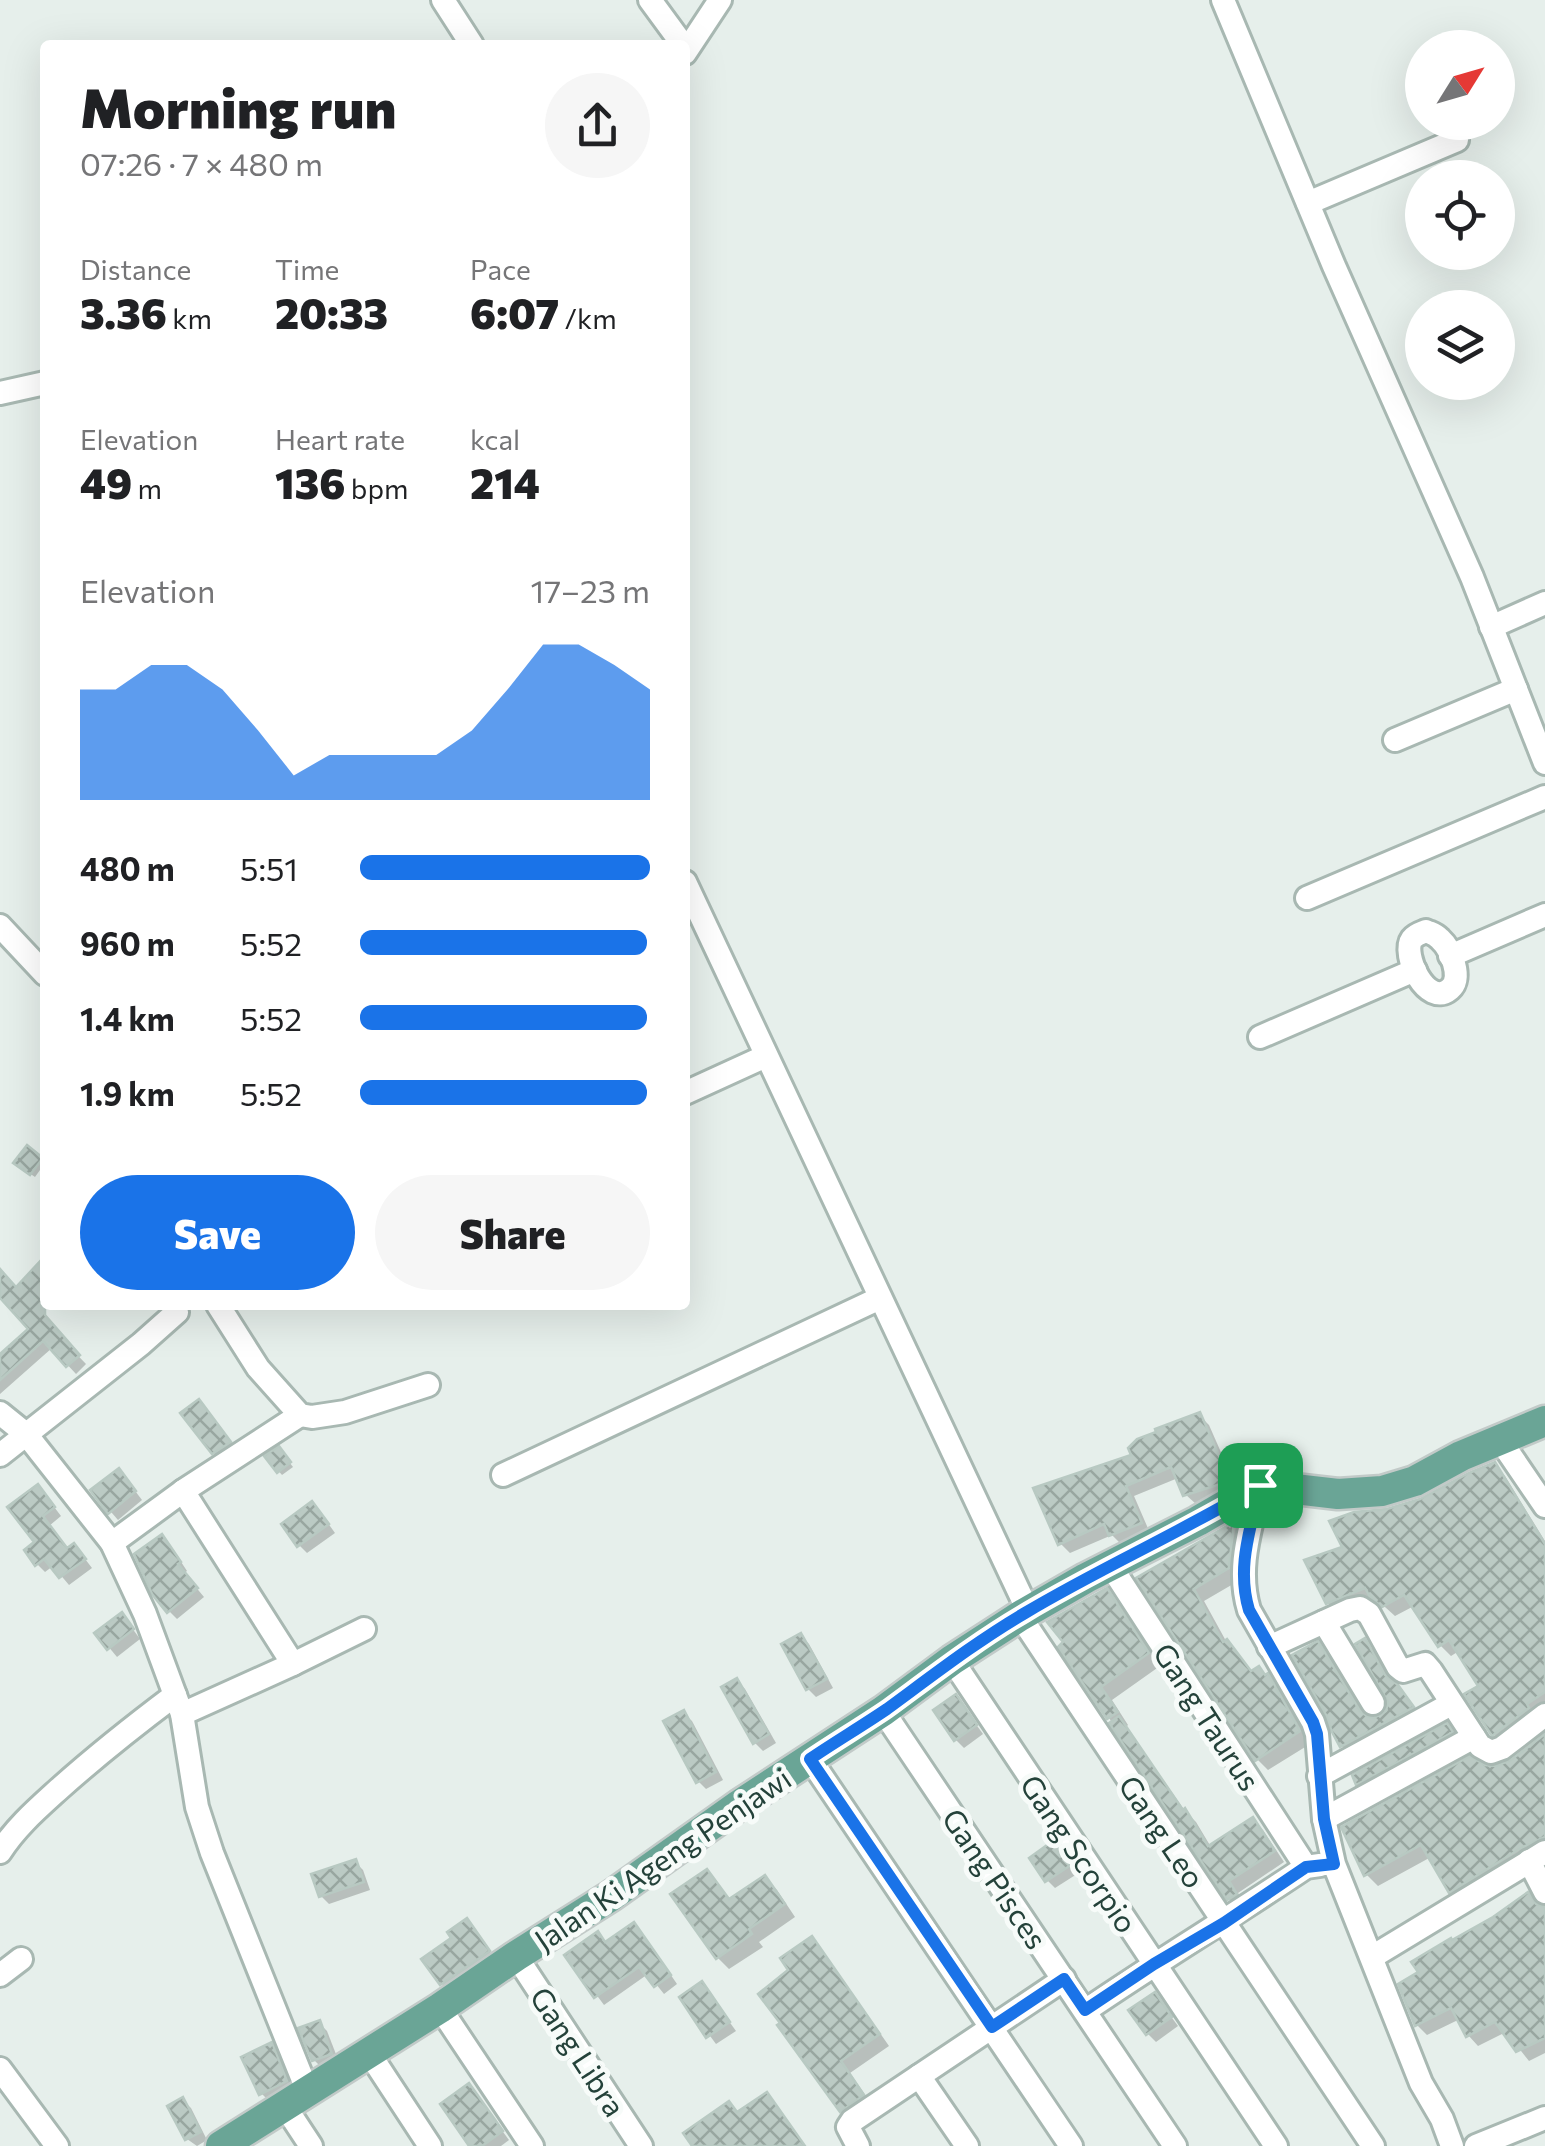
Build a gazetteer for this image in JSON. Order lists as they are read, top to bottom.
{
  "streets": {
    "main road": ["Jalan Ki Ageng Penjawi"],
    "street": [
      "Gang Taurus",
      "Gang Leo",
      "Gang Scorpio",
      "Gang Pisces",
      "Gang Libra"
    ]
  },
  "crossings": [
    ["Gang Taurus", "Jalan Ki Ageng Penjawi"],
    ["Gang Leo", "Jalan Ki Ageng Penjawi"],
    ["Gang Scorpio", "Jalan Ki Ageng Penjawi"],
    ["Jalan Ki Ageng Penjawi", "Gang Pisces"],
    ["Jalan Ki Ageng Penjawi", "Gang Libra"]
  ],
  "north": "top right",
  "page": {
    "heading": ["Morning run", "07:26 · 7 × 480 m"],
    "stats": [
      ["Distance", "3.36 km"],
      ["Time", "20:33"],
      ["Pace", "6:07 /km"],
      ["Elevation", "49 m"],
      ["Heart rate", "136 bpm"],
      ["kcal", "214"]
    ],
    "chart": ["Elevation", "17–23 m"],
    "list": [
      {
        "name": "480 m",
        "note": "5:51"
      },
      {
        "name": "960 m",
        "note": "5:52"
      },
      {
        "name": "1.4 km",
        "note": "5:52"
      },
      {
        "name": "1.9 km",
        "note": "5:52"
      }
    ],
    "buttons": ["Save", "Share"]
  }
}
